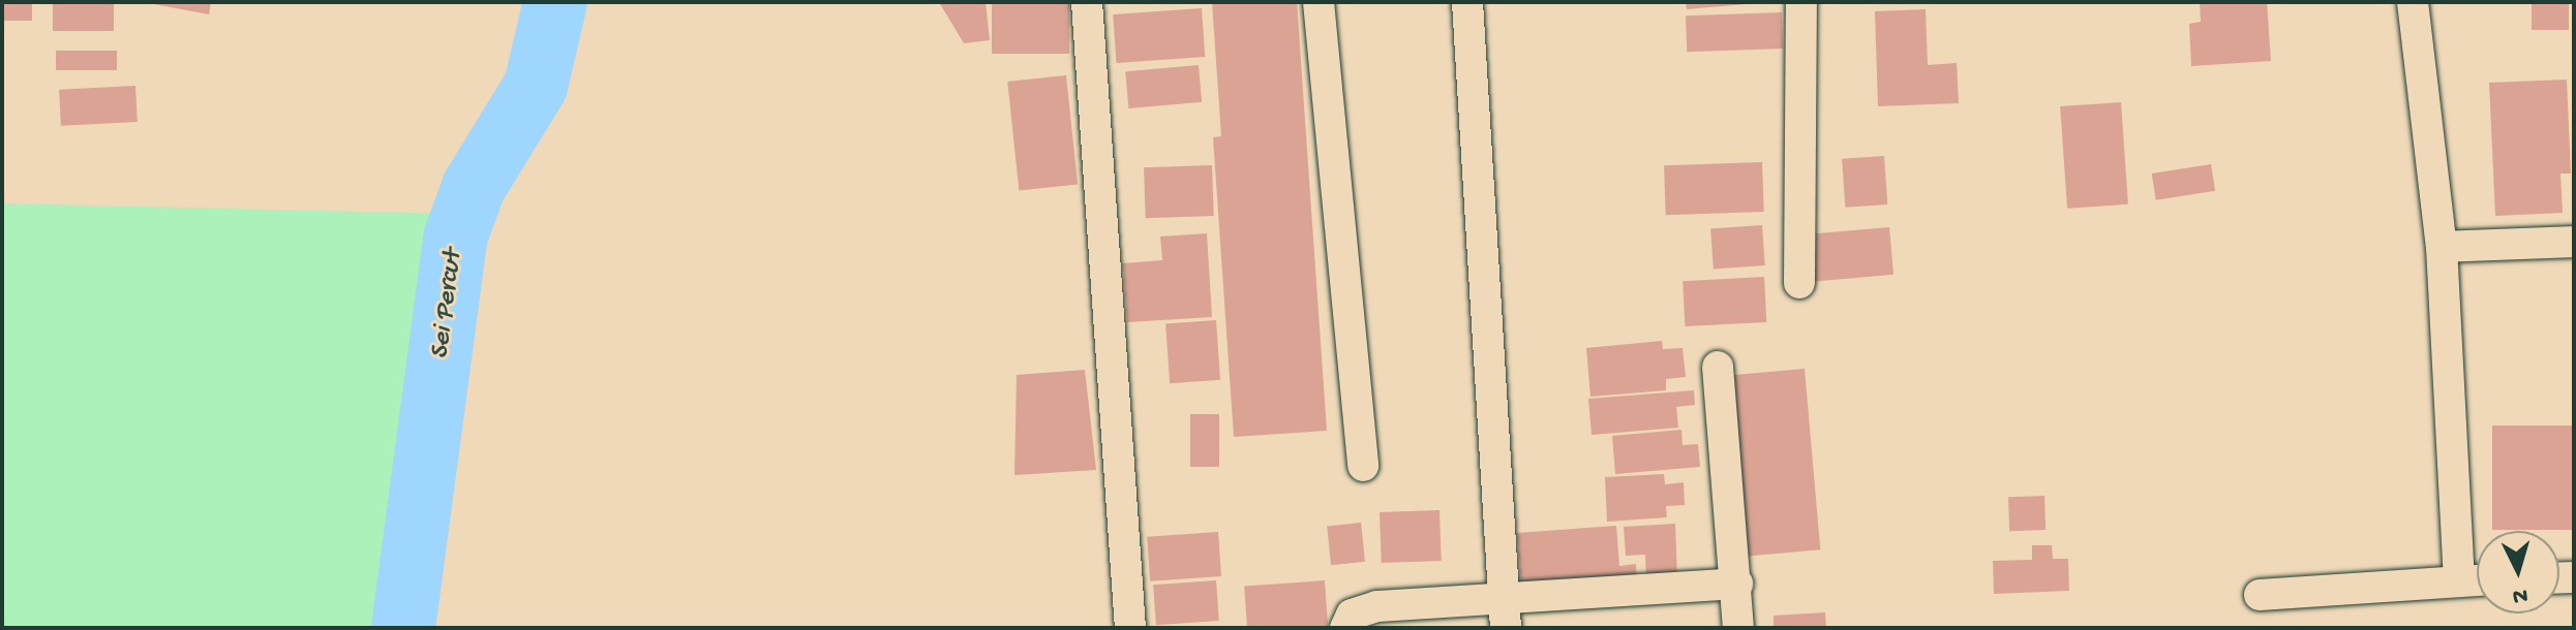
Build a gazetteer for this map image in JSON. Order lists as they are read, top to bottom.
{
  "water": ["Sei Percut"],
  "north": "bottom"
}
